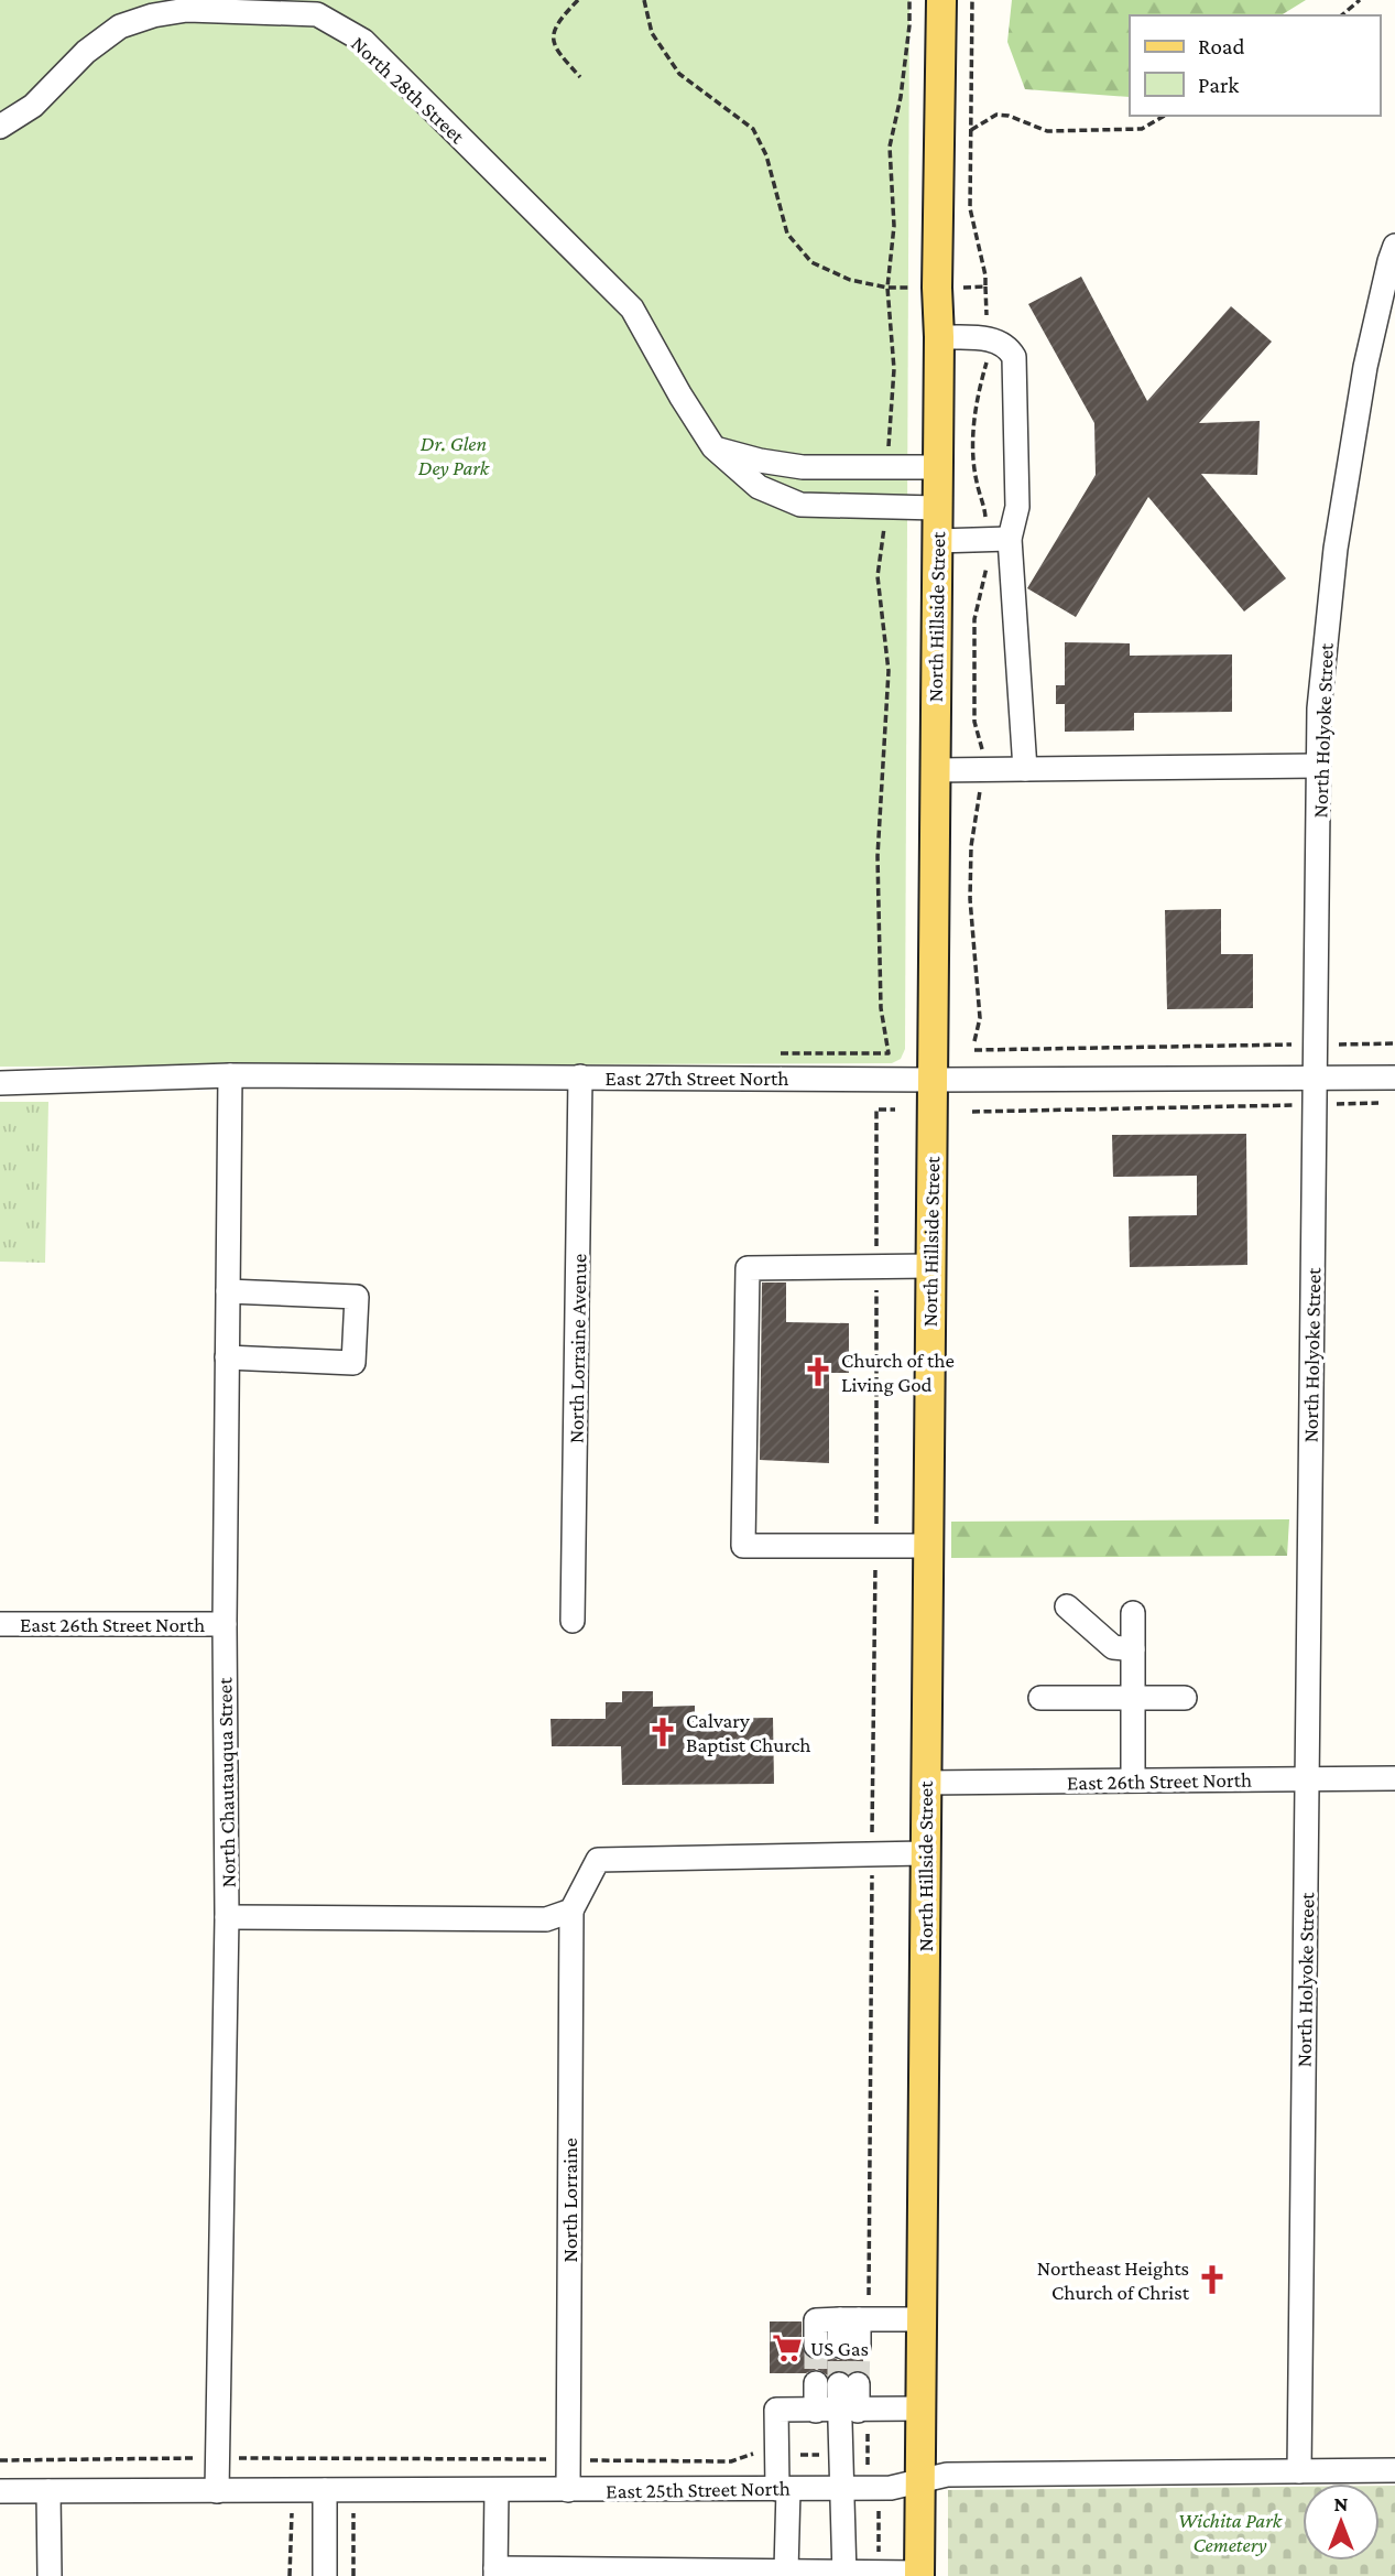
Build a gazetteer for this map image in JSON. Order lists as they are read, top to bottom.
{
  "streets": {
    "main road": ["North Hillside Street"],
    "street": [
      "North 28th Street",
      "North Holyoke Street",
      "East 27th Street North",
      "North Lorraine Avenue",
      "East 26th Street North",
      "North Chautauqua Street",
      "North Lorraine",
      "East 25th Street North"
    ]
  },
  "crossings": [
    ["North 28th Street", "North Hillside Street"],
    ["North Hillside Street", "East 27th Street North"],
    ["North Hillside Street", "East 26th Street North"],
    ["North Hillside Street", "East 25th Street North"],
    ["North Holyoke Street", "East 27th Street North"],
    ["North Holyoke Street", "East 26th Street North"],
    ["North Holyoke Street", "East 25th Street North"],
    ["East 27th Street North", "North Lorraine Avenue"],
    ["East 27th Street North", "North Chautauqua Street"],
    ["East 26th Street North", "North Chautauqua Street"],
    ["North Chautauqua Street", "East 25th Street North"],
    ["North Lorraine", "East 25th Street North"]
  ],
  "parks": ["Dr. Glen Dey Park", "Wichita Park Cemetery"],
  "places": {
    "church": ["Church of the Living God", "Calvary Baptist Church", "Northeast Heights Church of Christ"],
    "supermarket": ["US Gas"]
  },
  "legend": ["Road", "Park"],
  "north": "top"
}
